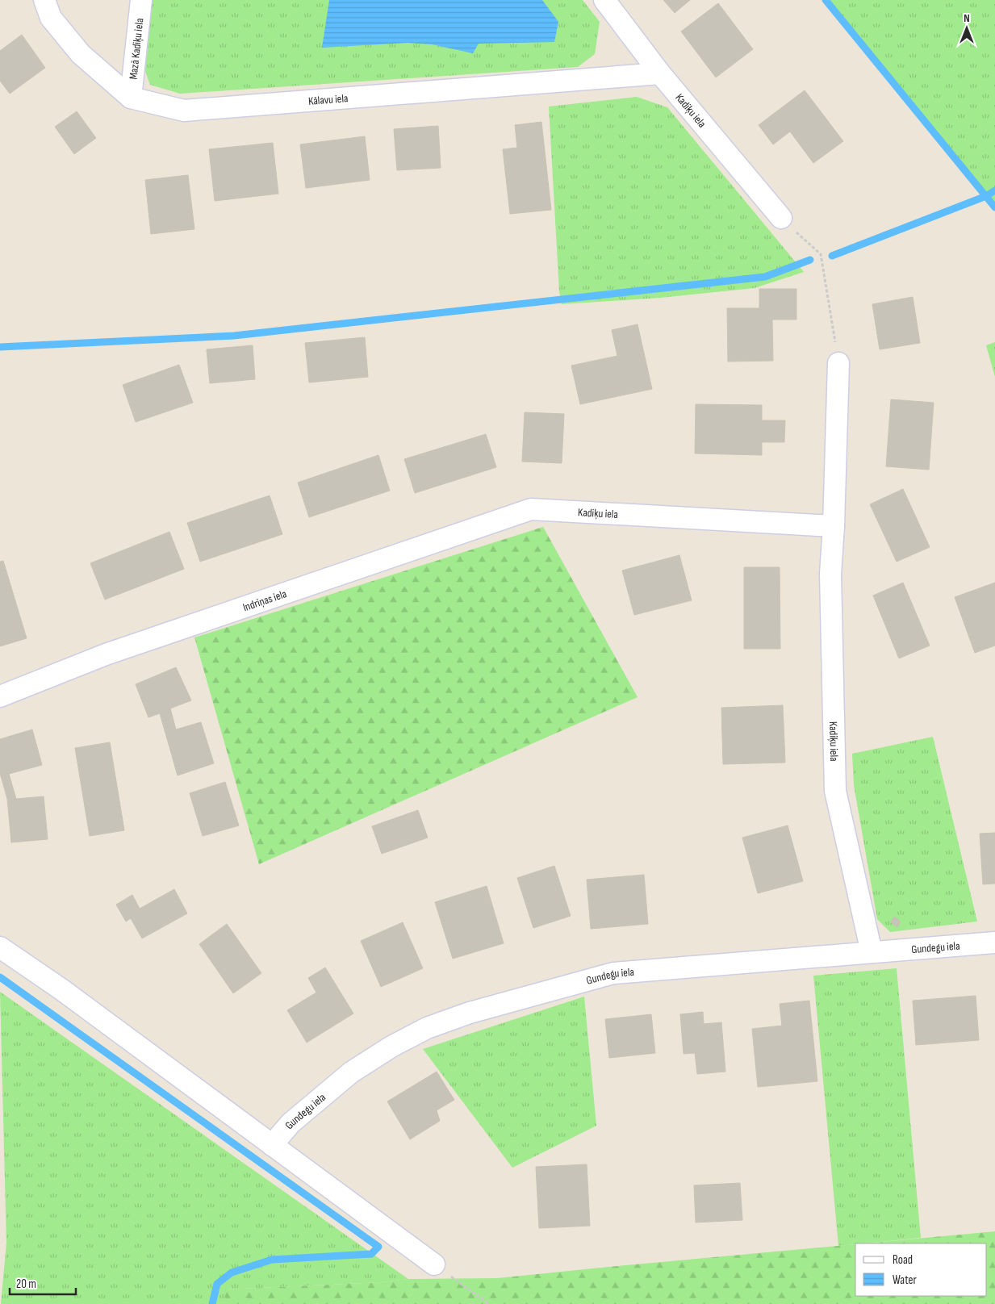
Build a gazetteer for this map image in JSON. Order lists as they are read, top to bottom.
{
  "streets": {
    "street": [
      "Mazā Kadiķu iela",
      "Kālavu iela",
      "Kadiķu iela",
      "Indriņas iela",
      "Gundegu iela"
    ]
  },
  "crossings": [
    ["Mazā Kadiķu iela", "Kālavu iela"],
    ["Kālavu iela", "Kadiķu iela"],
    ["Kadiķu iela", "Indriņas iela"],
    ["Kadiķu iela", "Gundegu iela"]
  ],
  "legend": ["Road", "Water"],
  "scale_bar": "20 m",
  "north": "top"
}
